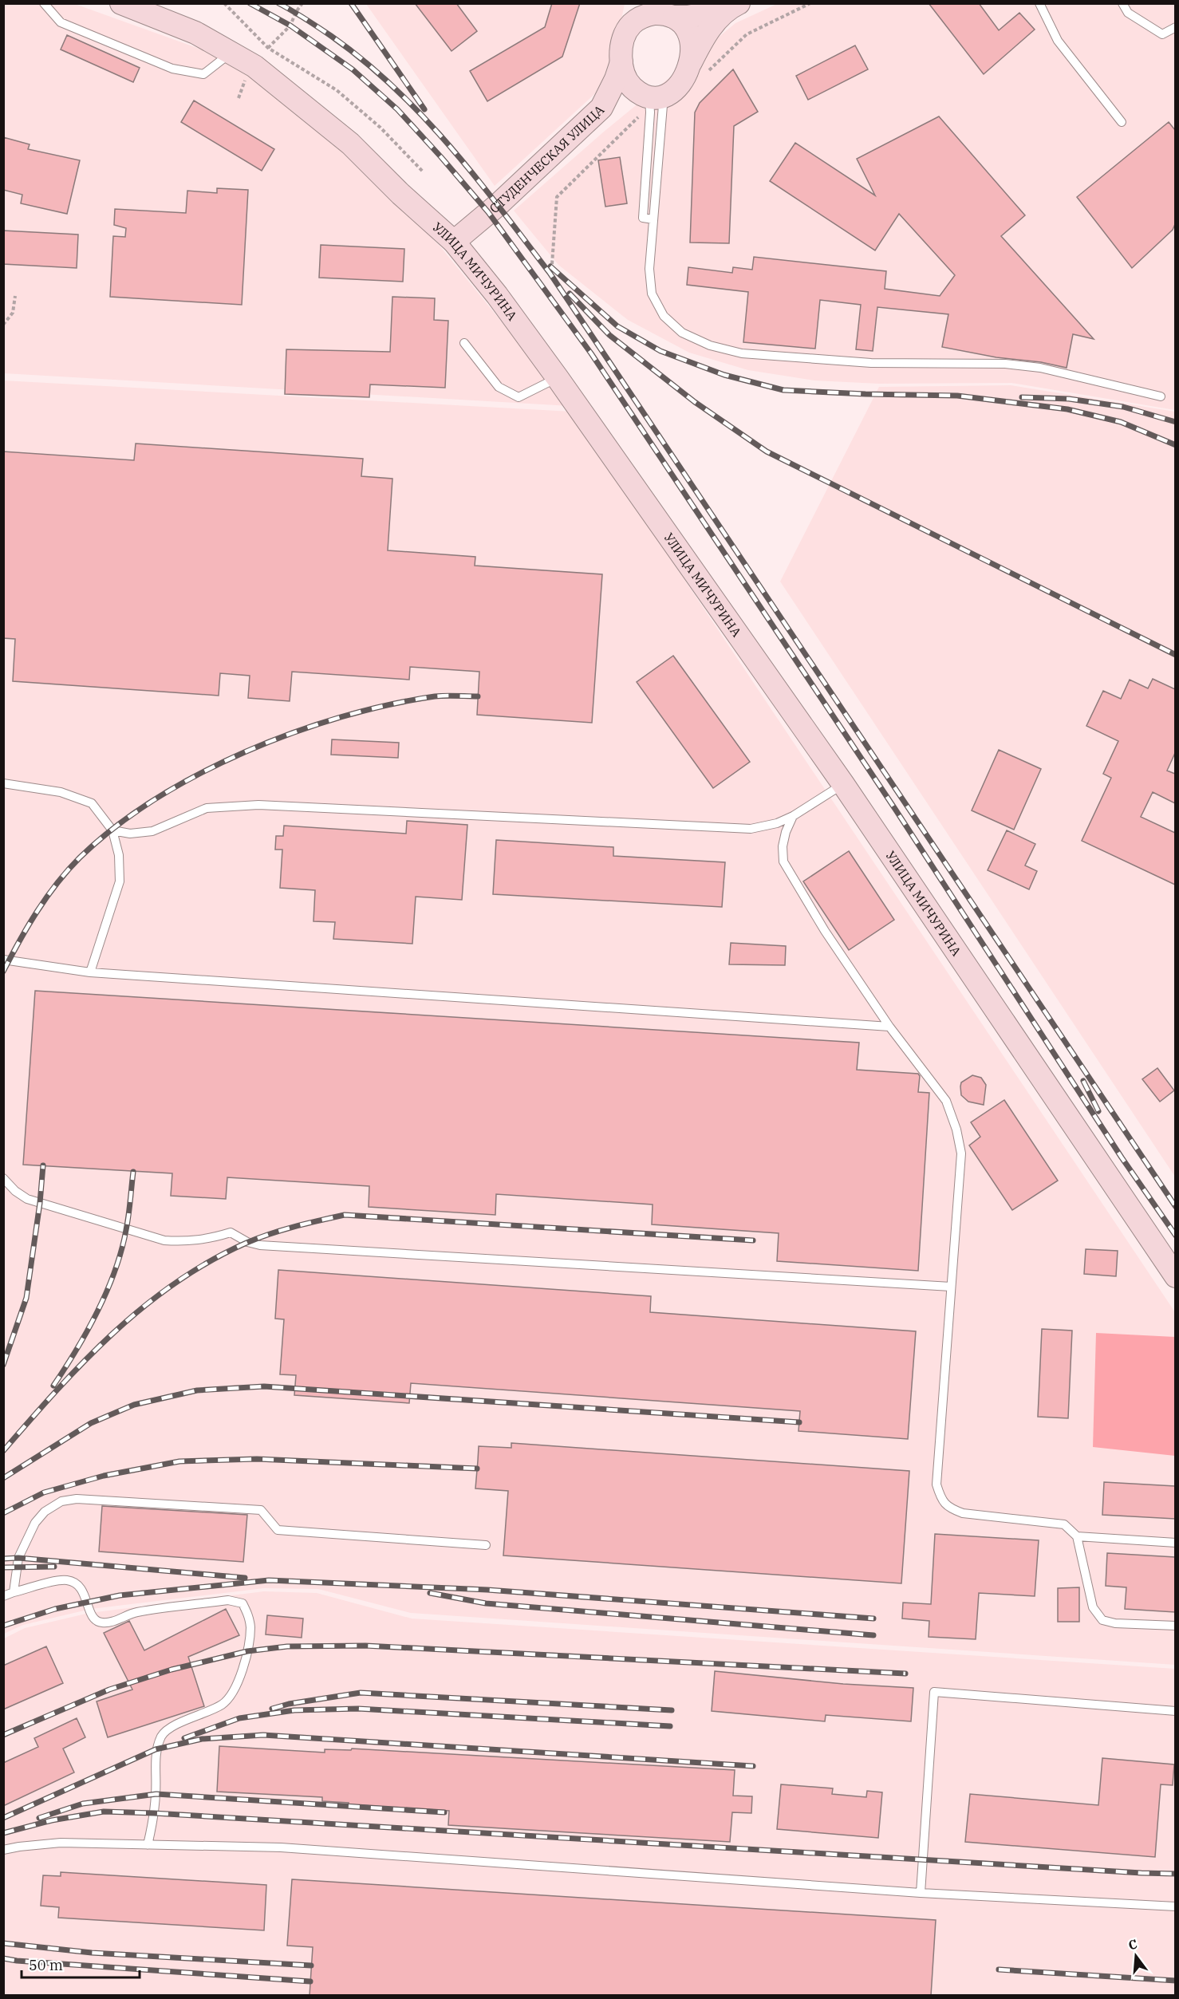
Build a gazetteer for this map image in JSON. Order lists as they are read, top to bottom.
{
  "streets": {
    "street": ["СТУДЕНЧЕСКАЯ УЛИЦА", "УЛИЦА МИЧУРИНА"]
  },
  "crossings": [
    ["СТУДЕНЧЕСКАЯ УЛИЦА", "УЛИЦА МИЧУРИНА"]
  ],
  "scale_bar": "50 m",
  "north": "top"
}
